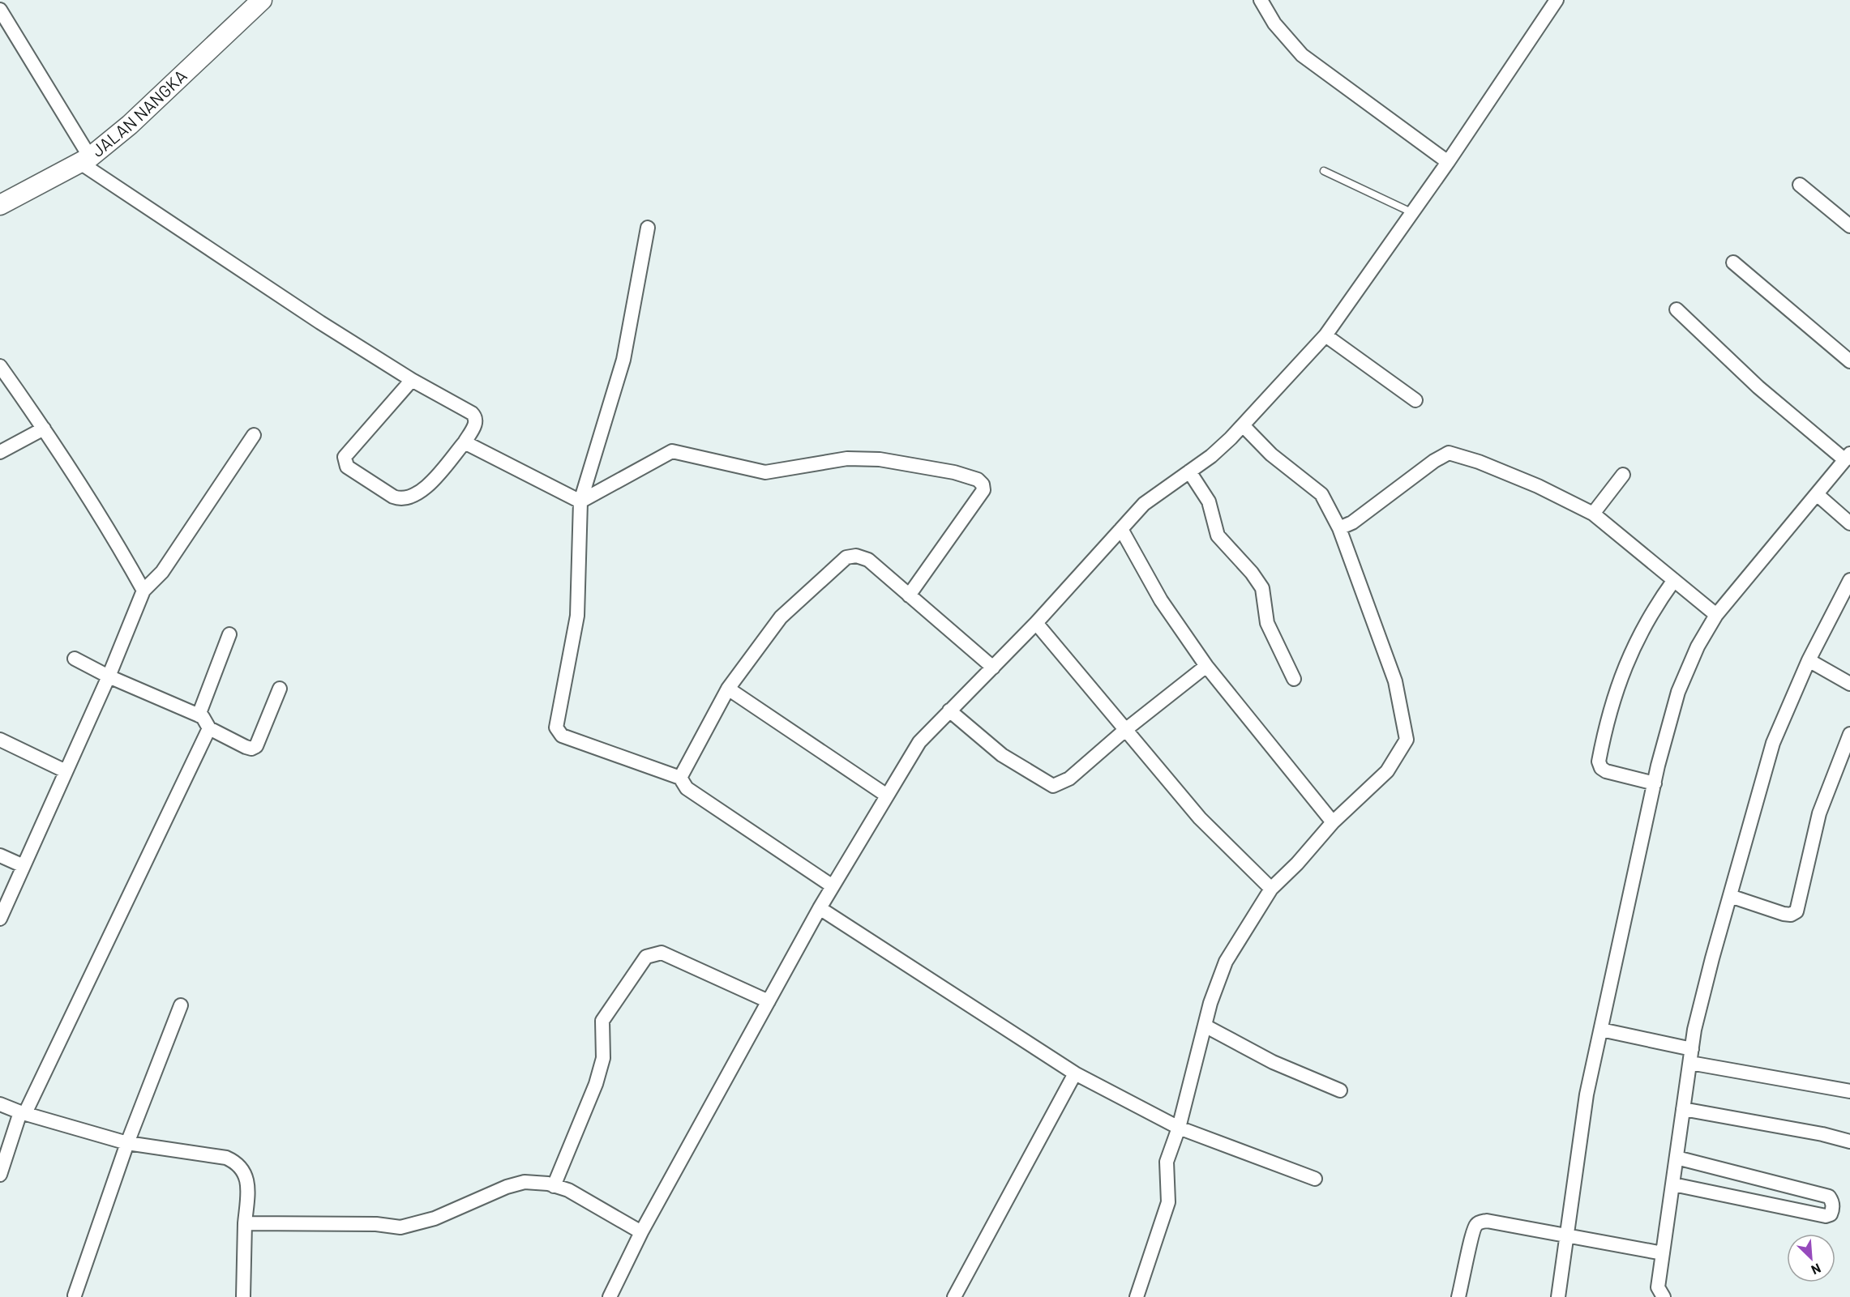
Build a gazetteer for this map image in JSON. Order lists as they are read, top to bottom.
{
  "streets": {
    "street": ["JALAN NANGKA"]
  },
  "north": "bottom right"
}
